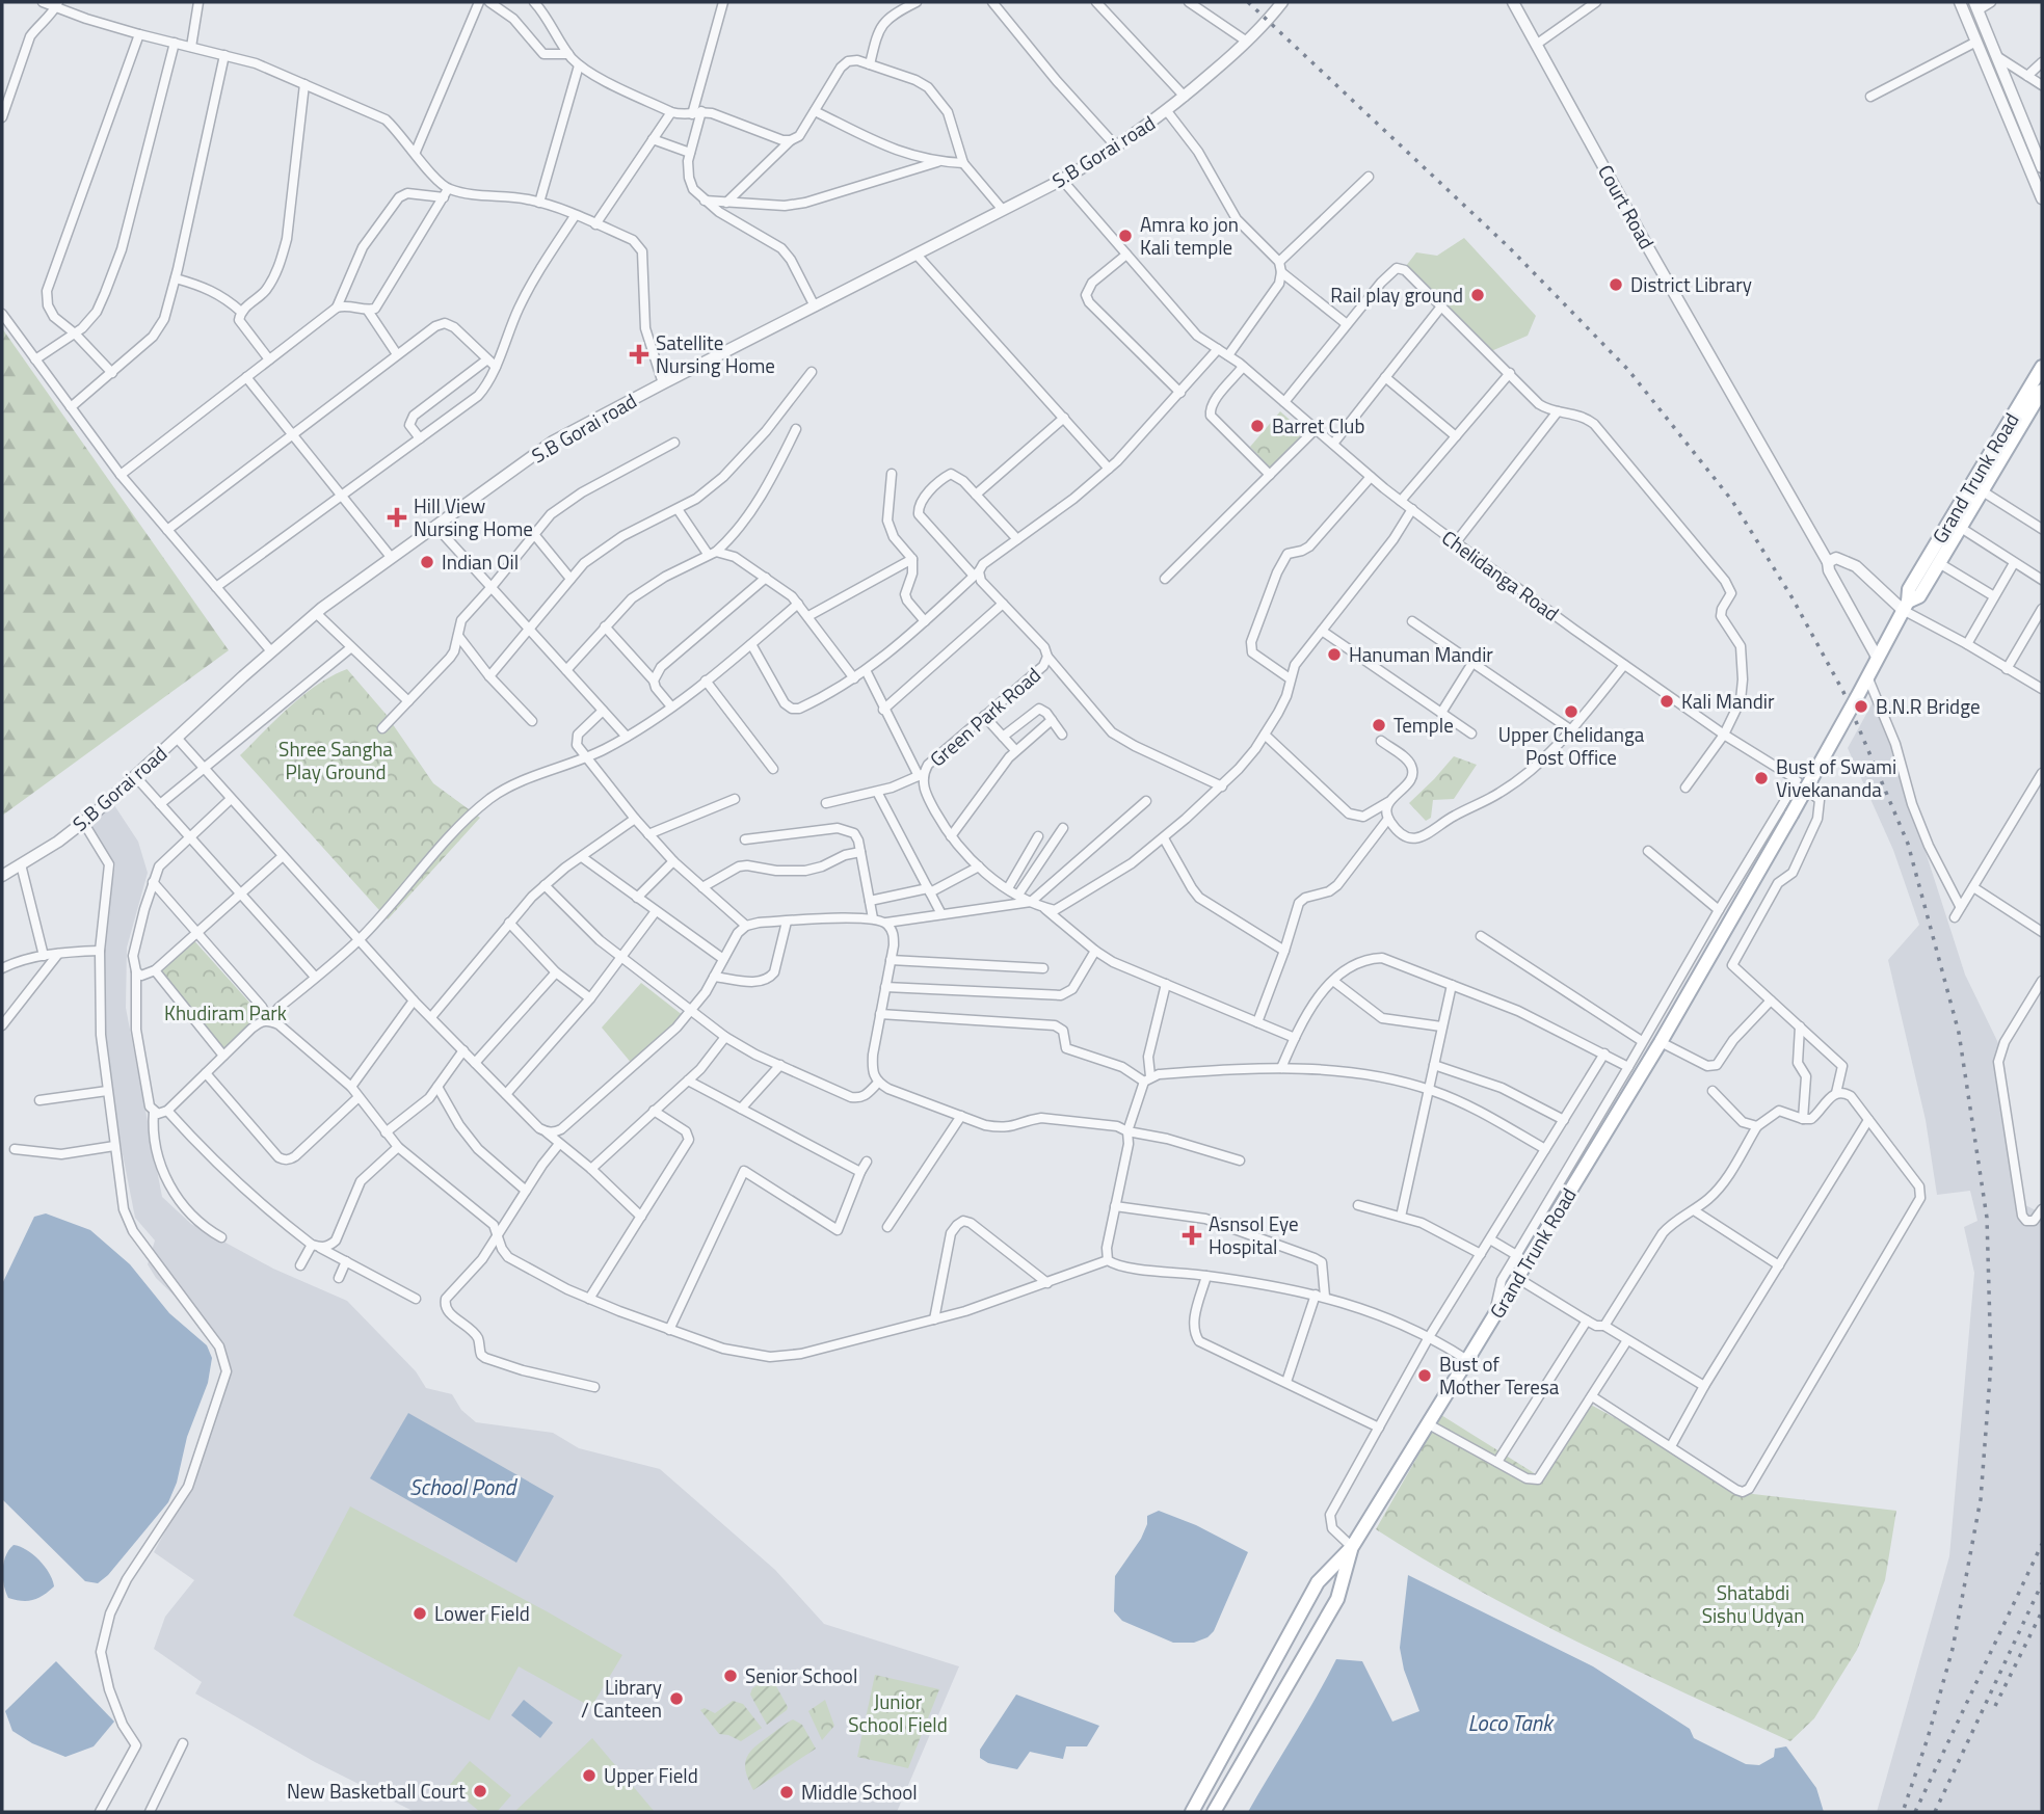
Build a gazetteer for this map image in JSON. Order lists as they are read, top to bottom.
{
  "streets": {
    "main road": ["Grand Trunk Road"],
    "street": [
      "S.B Gorai road",
      "Court Road",
      "Chelidanga Road",
      "Green Park Road"
    ]
  },
  "crossings": [
    ["S.B Gorai road", "Chelidanga Road"],
    ["Court Road", "Grand Trunk Road"]
  ],
  "water": ["School Pond", "Loco Tank"],
  "parks": [
    "Shree Sangha Play Ground",
    "Khudiram Park",
    "Shatabdi Sishu Udyan",
    "Junior School Field"
  ],
  "places": {
    "other": [
      "Amra ko jon Kali temple",
      "District Library",
      "Rail play ground",
      "Barret Club",
      "Indian Oil",
      "Hanuman Mandir",
      "Kali Mandir",
      "B.N.R Bridge",
      "Upper Chelidanga Post Office",
      "Temple",
      "Bust of Swami Vivekananda",
      "Bust of Mother Teresa",
      "Lower Field",
      "Senior School",
      "Library / Canteen",
      "Upper Field",
      "New Basketball Court",
      "Middle School"
    ],
    "health": ["Satellite Nursing Home", "Hill View Nursing Home", "Asnsol Eye Hospital"]
  }
}
